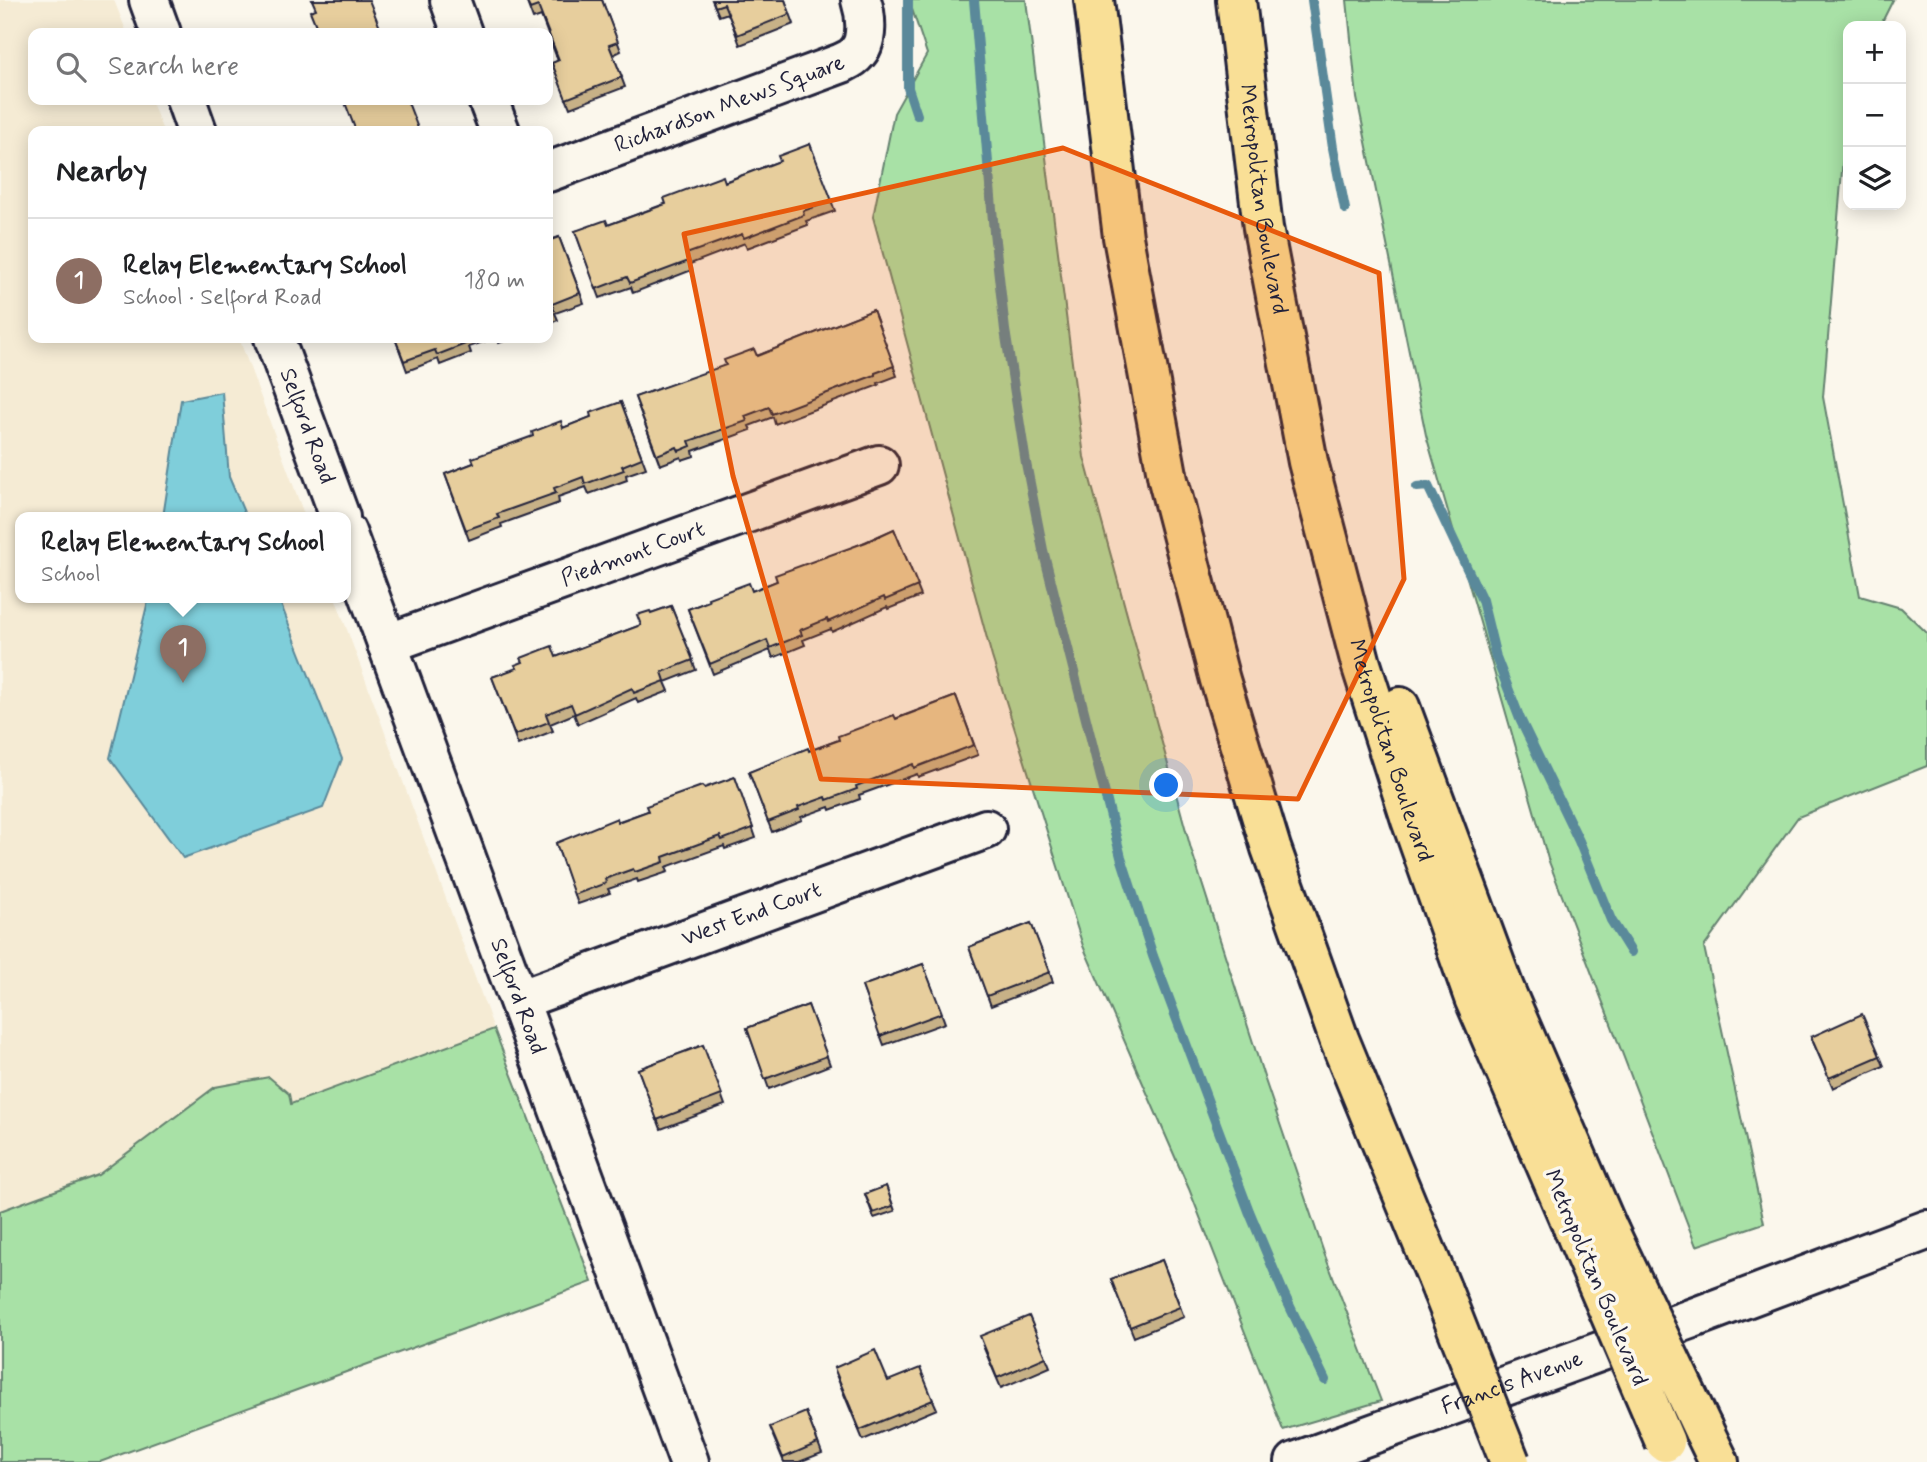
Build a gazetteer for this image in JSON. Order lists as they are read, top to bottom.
{
  "streets": {
    "highway": ["Metropolitan Boulevard"],
    "street": [
      "Richardson Mews Square",
      "Selford Road",
      "Piedmont Court",
      "West End Court",
      "Francis Avenue"
    ]
  },
  "crossings": [
    ["Selford Road", "Piedmont Court"],
    ["Selford Road", "West End Court"]
  ],
  "page": {
    "map_buttons": ["+", "−"],
    "search": "Search here",
    "heading": "Nearby",
    "list": [
      {
        "mark": "1",
        "name": "Relay Elementary School",
        "note": "School · Selford Road",
        "value": "180 m"
      }
    ],
    "popup": ["Relay Elementary School", "School"],
    "pins": "1"
  }
}
